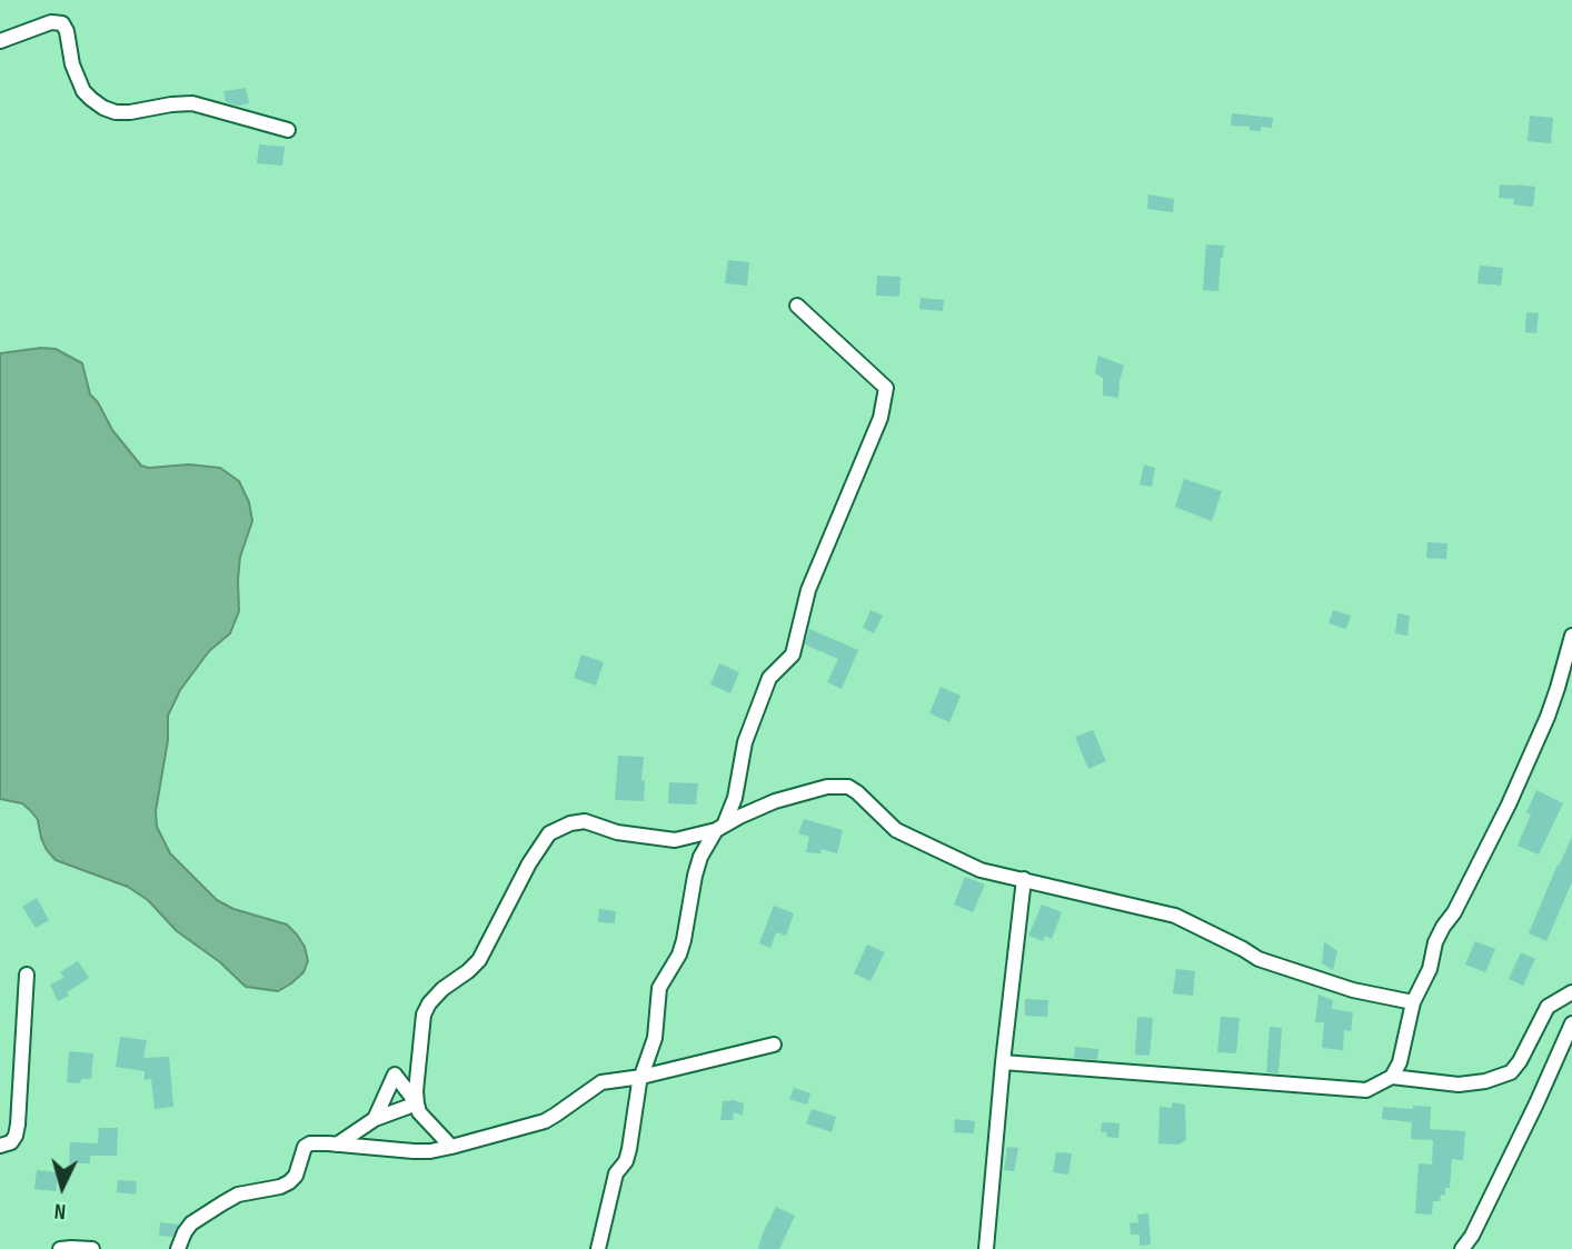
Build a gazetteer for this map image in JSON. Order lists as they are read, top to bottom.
{
  "north": "bottom"
}
